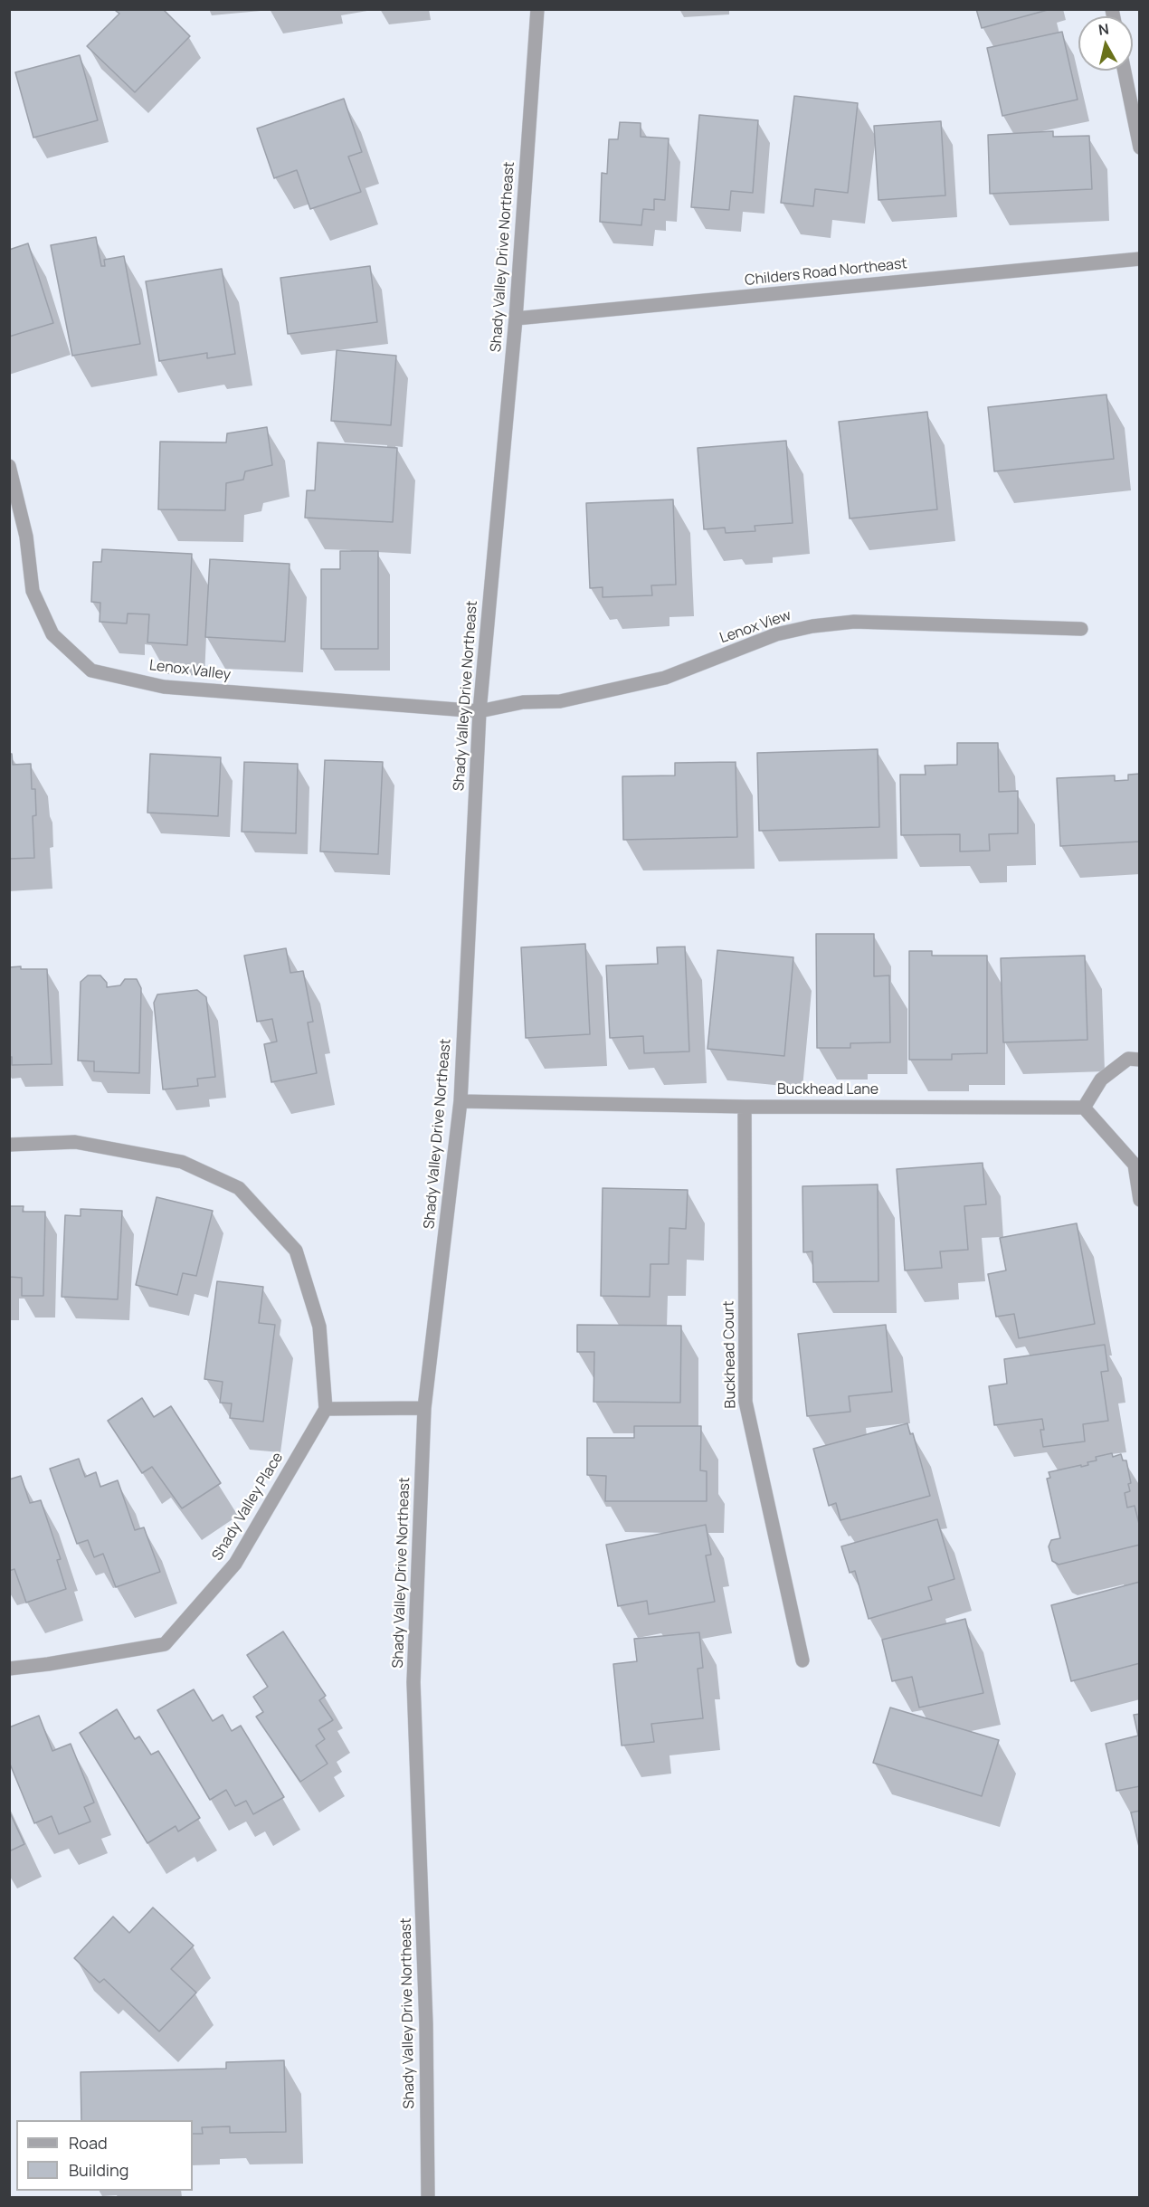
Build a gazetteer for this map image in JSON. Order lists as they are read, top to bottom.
{
  "streets": {
    "street": [
      "Shady Valley Drive Northeast",
      "Childers Road Northeast",
      "Lenox View",
      "Lenox Valley",
      "Buckhead Lane",
      "Buckhead Court",
      "Shady Valley Place"
    ]
  },
  "crossings": [
    ["Shady Valley Drive Northeast", "Childers Road Northeast"],
    ["Shady Valley Drive Northeast", "Lenox View"],
    ["Shady Valley Drive Northeast", "Lenox Valley"],
    ["Shady Valley Drive Northeast", "Buckhead Lane"],
    ["Lenox View", "Lenox Valley"],
    ["Buckhead Lane", "Buckhead Court"]
  ],
  "legend": ["Road", "Building"],
  "north": "top"
}
